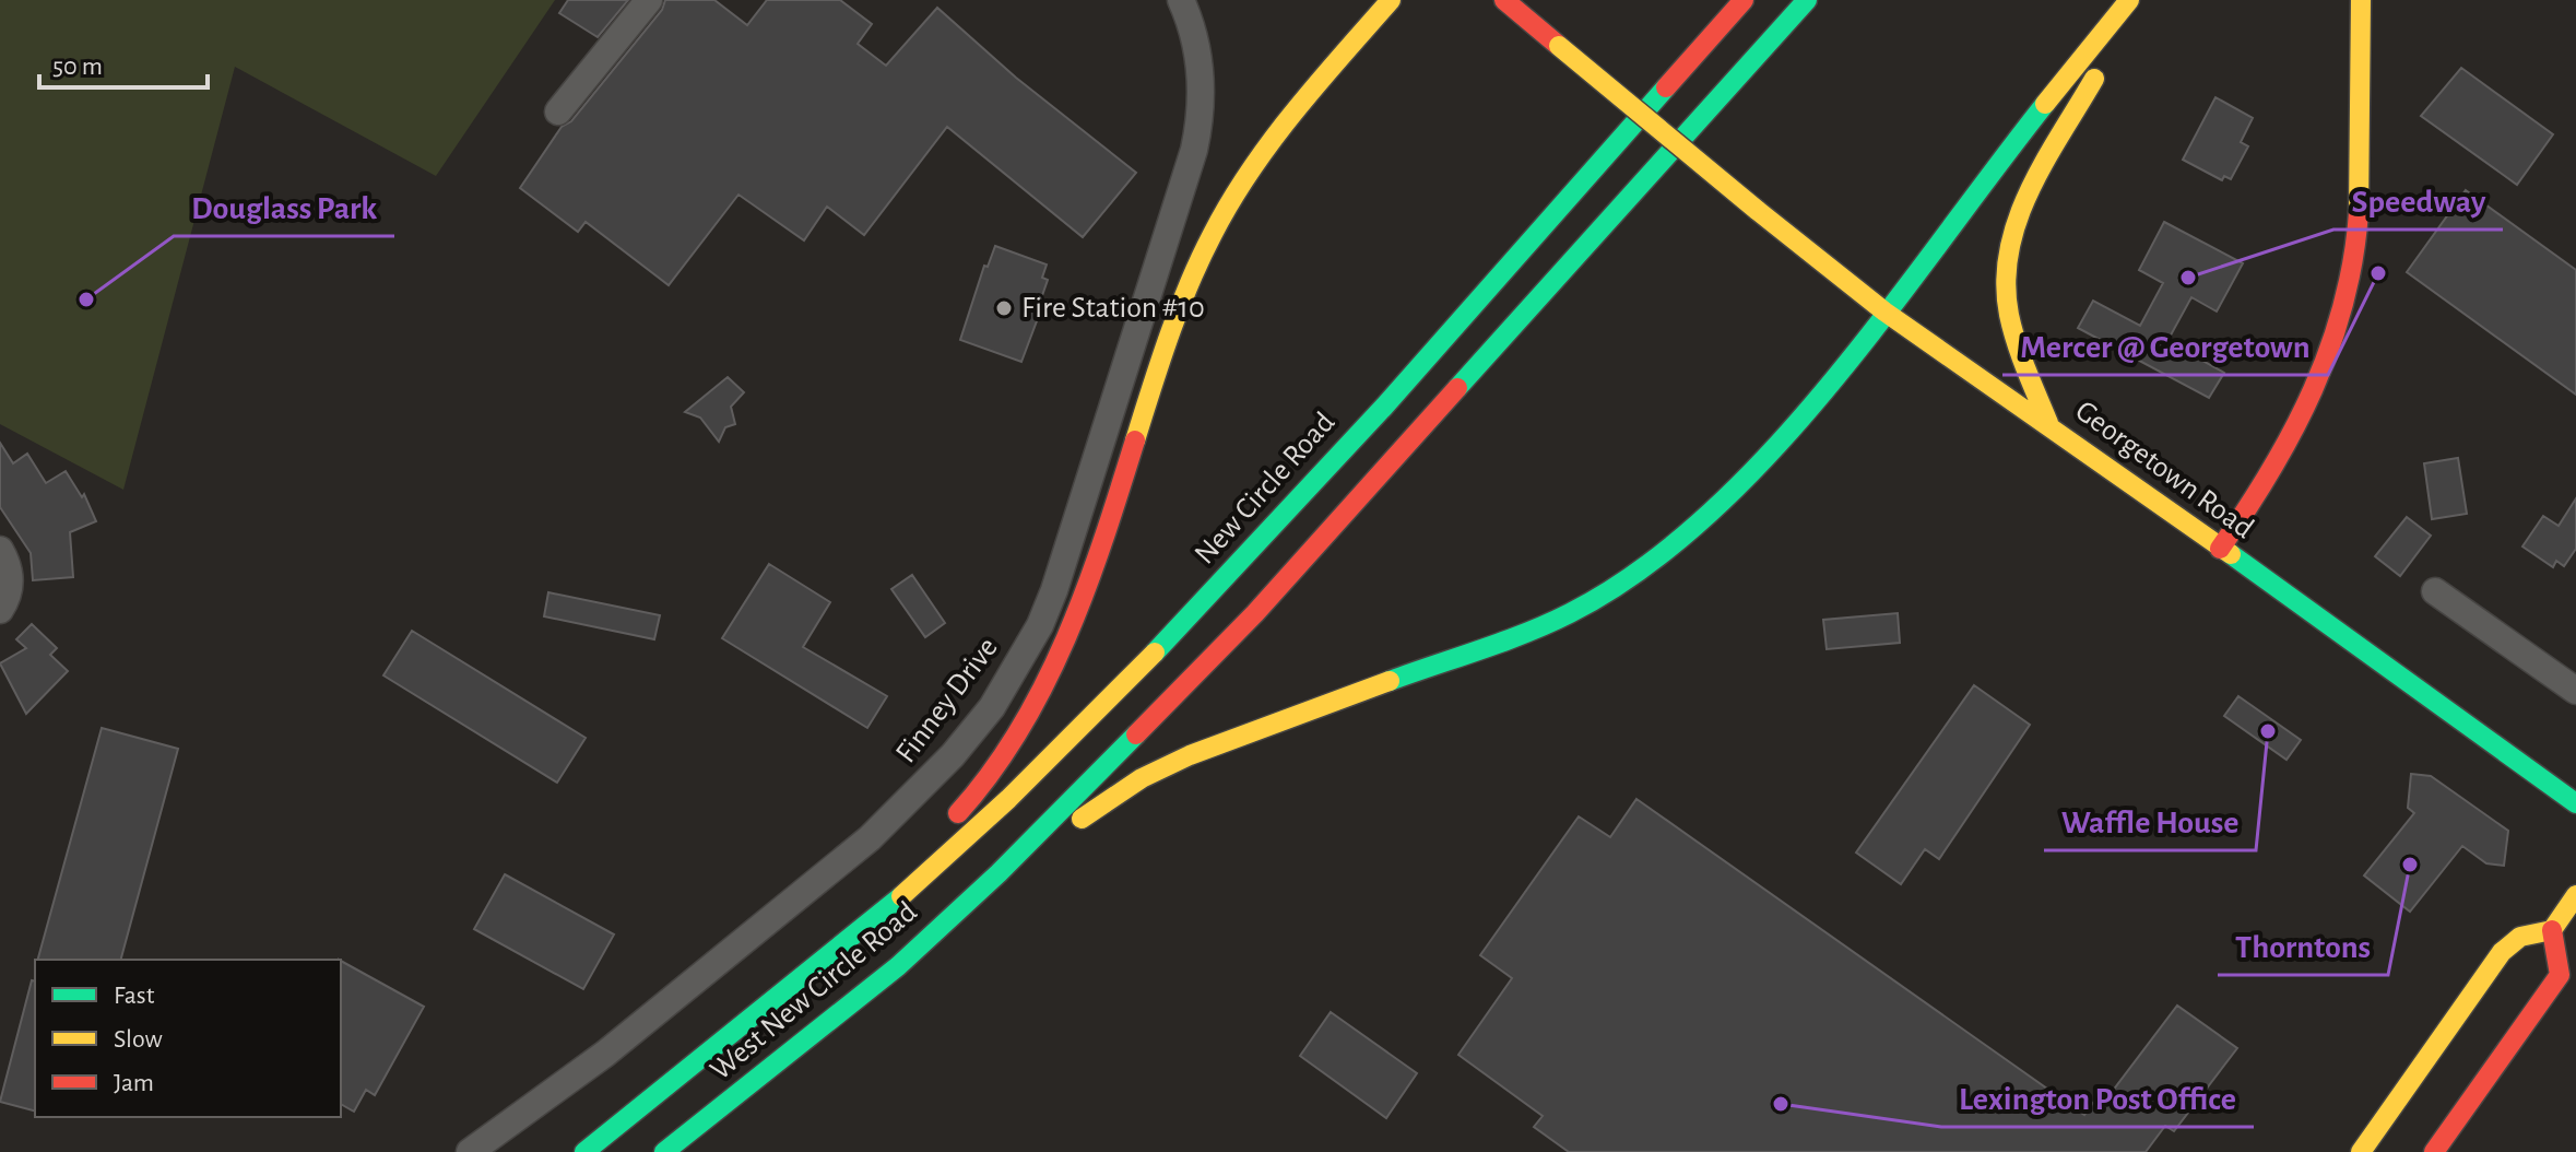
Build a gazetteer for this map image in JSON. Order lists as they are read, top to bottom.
{
  "streets": {
    "main road": ["Georgetown Road", "New Circle Road", "West New Circle Road"],
    "street": ["Finney Drive"]
  },
  "crossings": [
    ["New Circle Road", "West New Circle Road"]
  ],
  "places": [
    "Mercer @ Georgetown",
    "Speedway",
    "Douglass Park",
    "Fire Station #10",
    "Waffle House",
    "Thorntons",
    "Lexington Post Office"
  ],
  "legend": ["Fast", "Slow", "Jam"],
  "scale_bar": "50 m"
}
